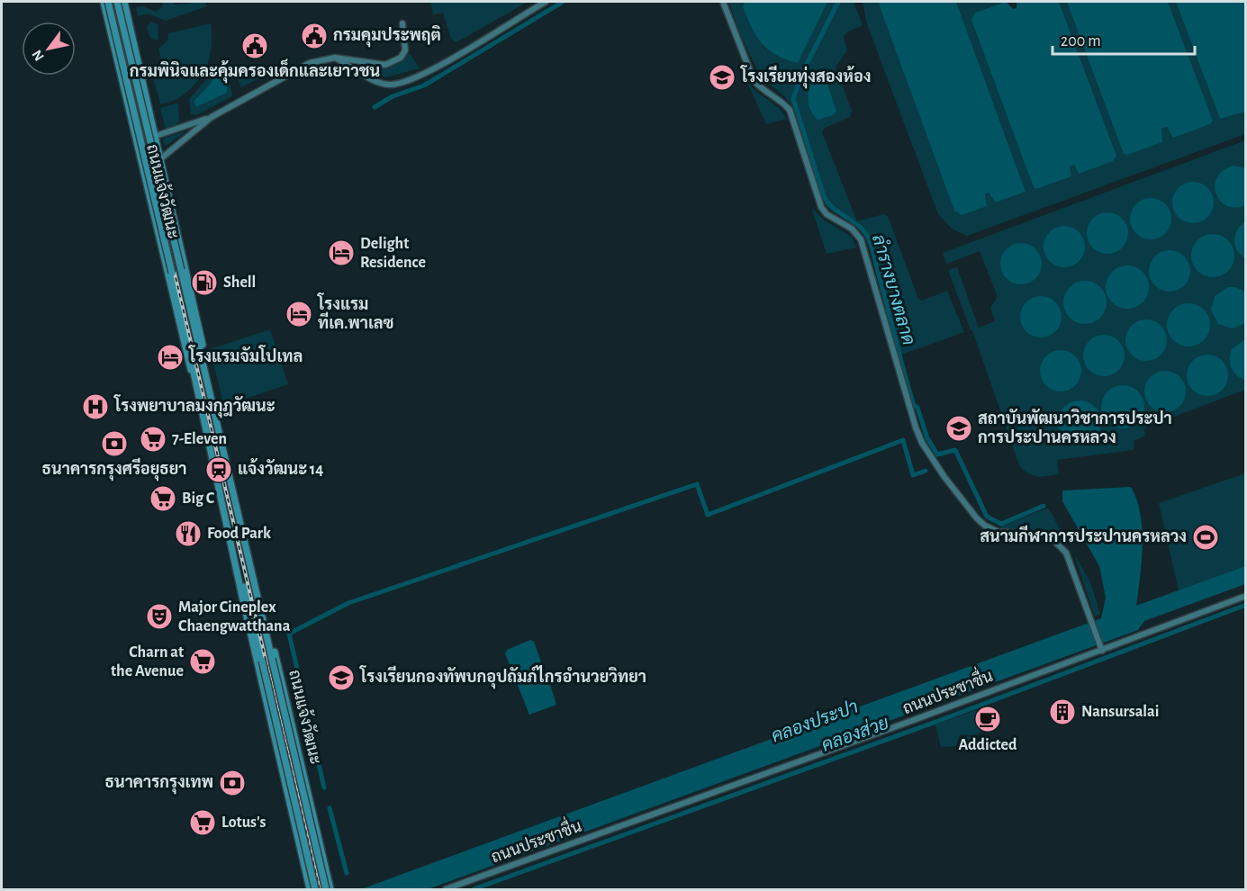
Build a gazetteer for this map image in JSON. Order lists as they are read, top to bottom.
{
  "streets": {
    "main road": ["ถนนแจ้งวัฒนะ"],
    "street": ["ถนนประชาชื่น"]
  },
  "water": ["ลำรางบางตลาด", "คลองประปา", "คลองส่วย"],
  "places": {
    "public building": ["กรมคุมประพฤติ", "กรมพินิจและคุ้มครองเด็กและเยาวชน"],
    "school or university": ["โรงเรียนทุ่งสองห้อง", "สถาบันพัฒนาวิชาการประปา การประปานครหลวง", "โรงเรียนกองทัพบกอุปถัมภ์ไกรอำนวยวิทยา"],
    "hotel": ["Delight Residence", "โรงแรม ทีเค.พาเลซ", "โรงแรมจัมโปเทล"],
    "fuel station": ["Shell"],
    "hospital": ["โรงพยาบาลมงกุฎวัฒนะ"],
    "supermarket": [
      "7-Eleven",
      "Big C",
      "Charn at the Avenue",
      "Lotus's"
    ],
    "bank": ["ธนาคารกรุงศรีอยุธยา", "ธนาคารกรุงเทพ"],
    "station": ["แจ้งวัฒนะ 14"],
    "restaurant": ["Food Park"],
    "sports": ["สนามกีฬาการประปานครหลวง"],
    "theatre": ["Major Cineplex Chaengwatthana"],
    "building": ["Nansursalai"],
    "cafe": ["Addicted"]
  },
  "scale_bar": "200 m",
  "north": "bottom left"
}
